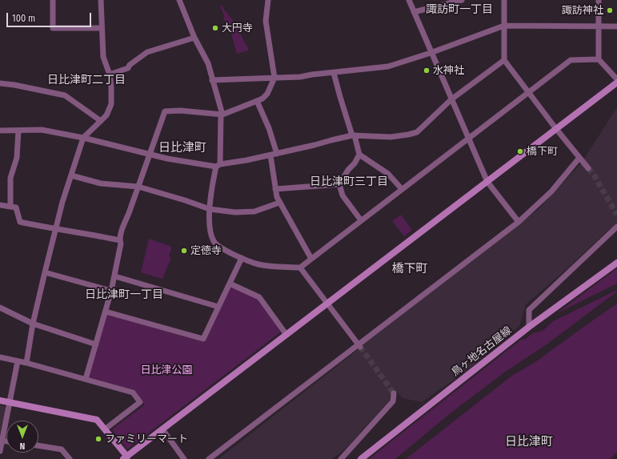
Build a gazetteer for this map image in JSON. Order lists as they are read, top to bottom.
{
  "streets": {
    "street": ["鳥ヶ地名古屋線"]
  },
  "districts": [
    "諏訪町一丁目",
    "日比津町二丁目",
    "日比津町",
    "日比津町三丁目",
    "橋下町",
    "日比津町一丁目",
    "日比津町"
  ],
  "parks": ["日比津公園"],
  "places": [
    "諏訪神社",
    "大円寺",
    "水神社",
    "橋下町",
    "定徳寺",
    "ファミリーマート"
  ],
  "scale_bar": "100 m",
  "north": "bottom"
}
